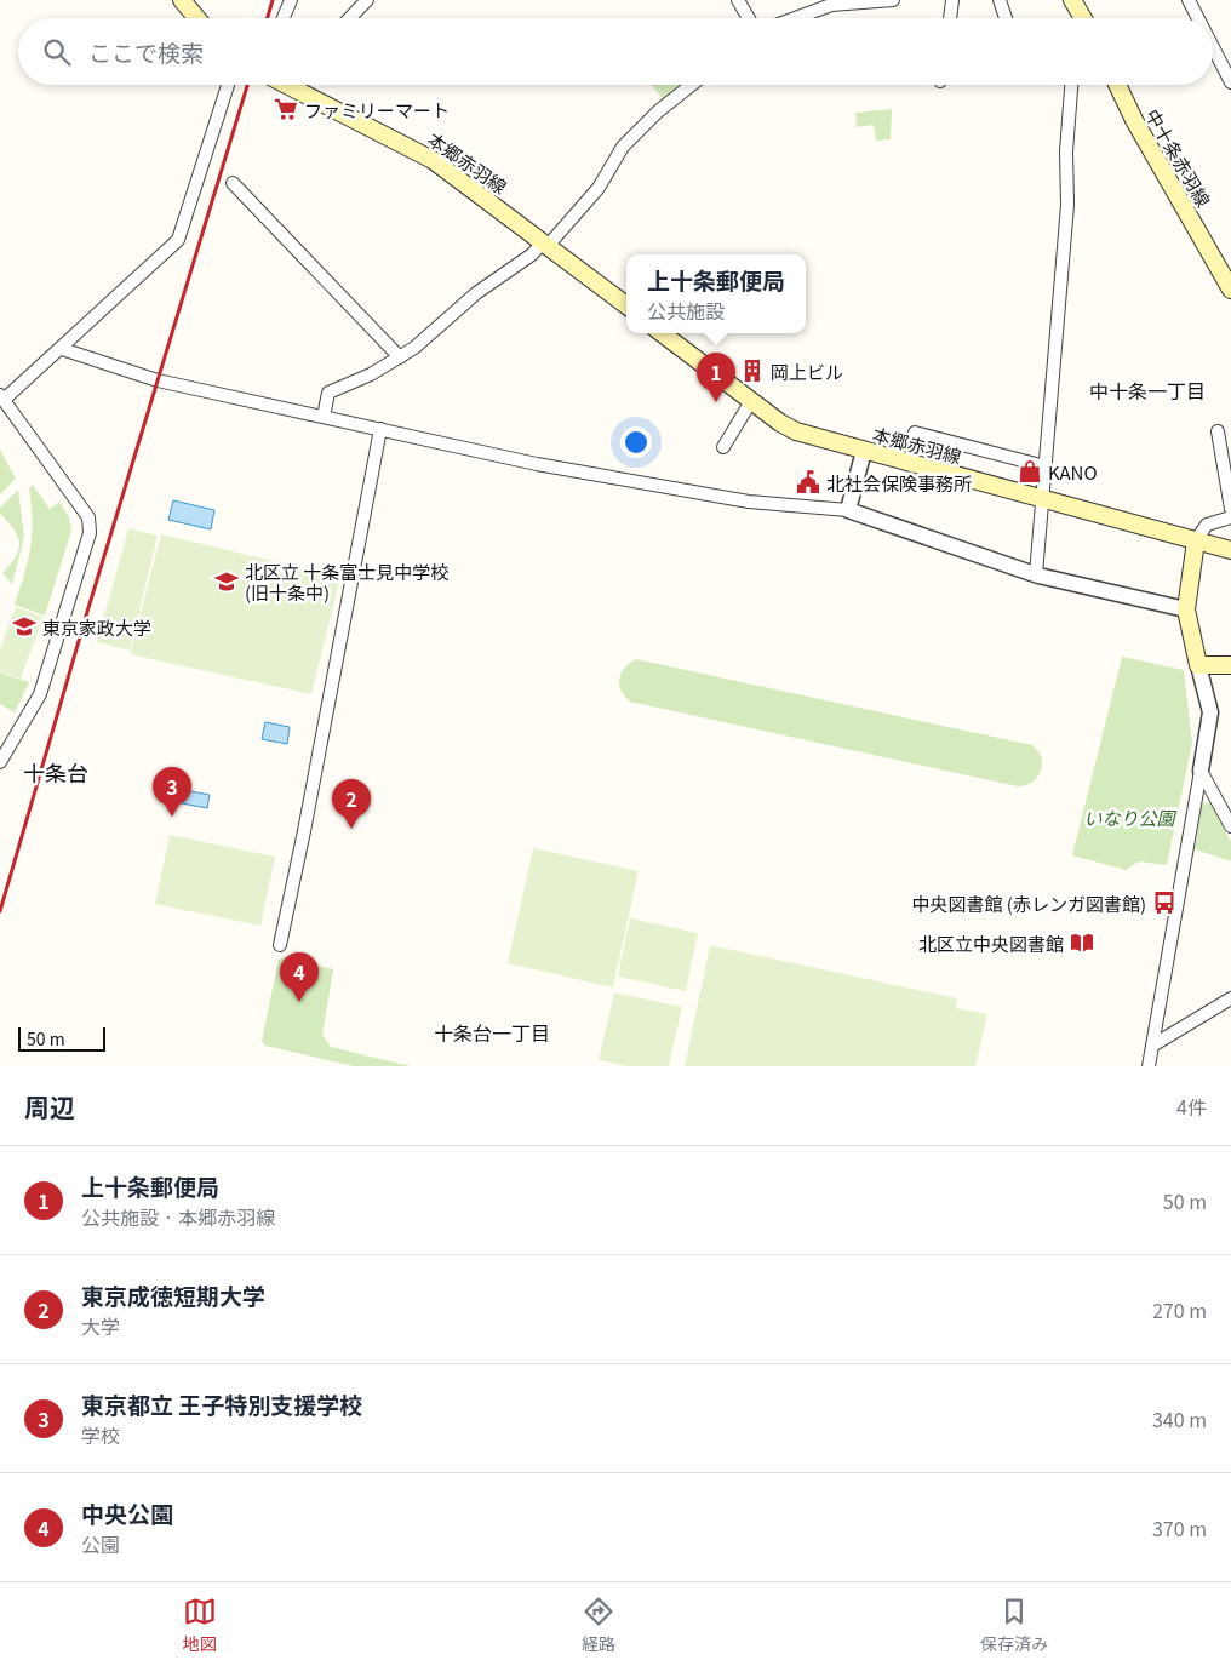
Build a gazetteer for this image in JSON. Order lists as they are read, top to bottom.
{
  "streets": {
    "main road": ["中十条赤羽線", "本郷赤羽線"]
  },
  "districts": ["中十条一丁目", "十条台", "十条台一丁目"],
  "parks": ["いなり公園"],
  "places": {
    "supermarket": ["ファミリーマート"],
    "building": ["岡上ビル"],
    "shop": ["KANO"],
    "public building": ["北社会保険事務所"],
    "school or university": ["北区立 十条富士見中学校 (旧十条中)", "東京家政大学"],
    "bus stop": ["中央図書館 (赤レンガ図書館)"],
    "library": ["北区立中央図書館"]
  },
  "scale_bar": "50 m",
  "page": {
    "search": "ここで検索",
    "popup": ["上十条郵便局", "公共施設"],
    "pins": [
      "1",
      "3",
      "2",
      "4"
    ],
    "scale": "50 m",
    "heading": ["周辺", "4件"],
    "list": [
      {
        "mark": "1",
        "name": "上十条郵便局",
        "note": "公共施設 · 本郷赤羽線",
        "value": "50 m"
      },
      {
        "mark": "2",
        "name": "東京成徳短期大学",
        "note": "大学",
        "value": "270 m"
      },
      {
        "mark": "3",
        "name": "東京都立 王子特別支援学校",
        "note": "学校",
        "value": "340 m"
      },
      {
        "mark": "4",
        "name": "中央公園",
        "note": "公園",
        "value": "370 m"
      }
    ],
    "nav": ["地図", "経路", "保存済み"]
  }
}
